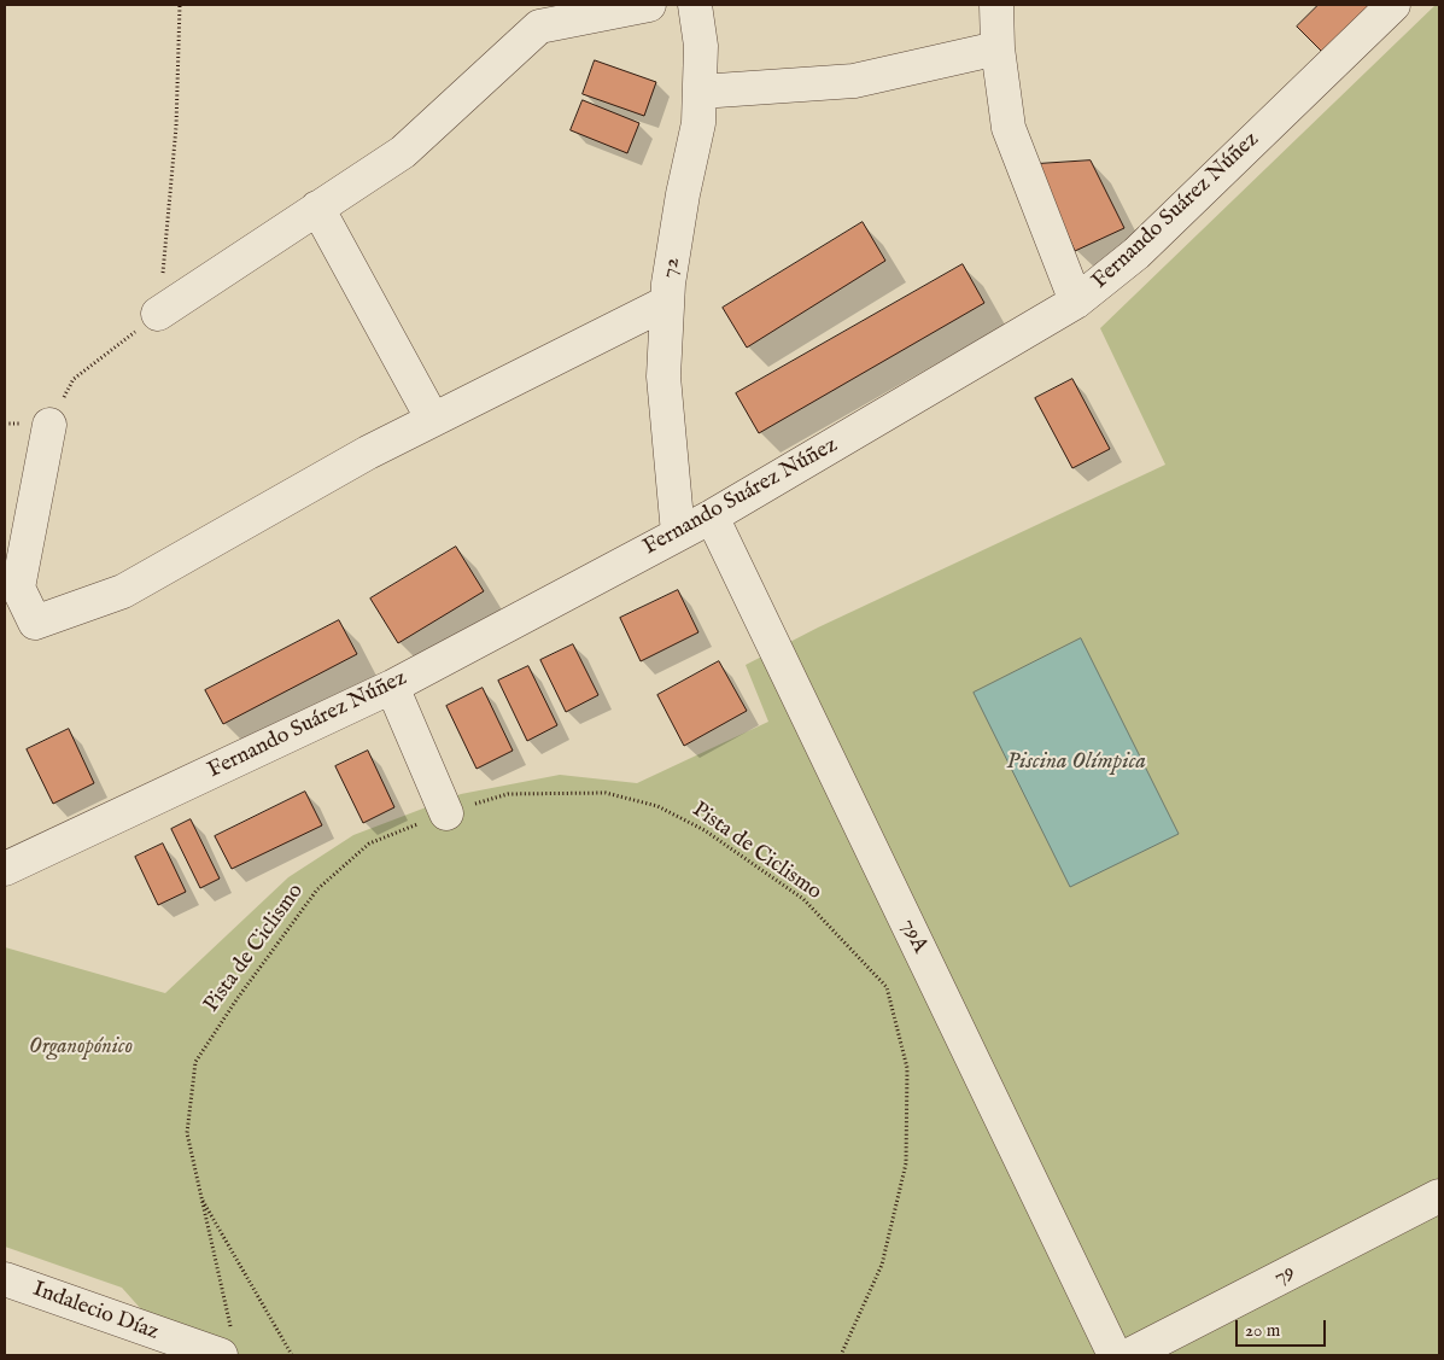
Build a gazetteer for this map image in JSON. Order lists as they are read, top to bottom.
{
  "streets": {
    "street": [
      "Fernando Suárez Núñez",
      "72",
      "79A",
      "79",
      "Indalecio Díaz"
    ],
    "path": ["Pista de Ciclismo"]
  },
  "crossings": [
    ["Fernando Suárez Núñez", "72"],
    ["Fernando Suárez Núñez", "79A"],
    ["Pista de Ciclismo", "Indalecio Díaz"]
  ],
  "water": ["Piscina Olímpica"],
  "parks": ["Organopónico"],
  "scale_bar": "20 m"
}
